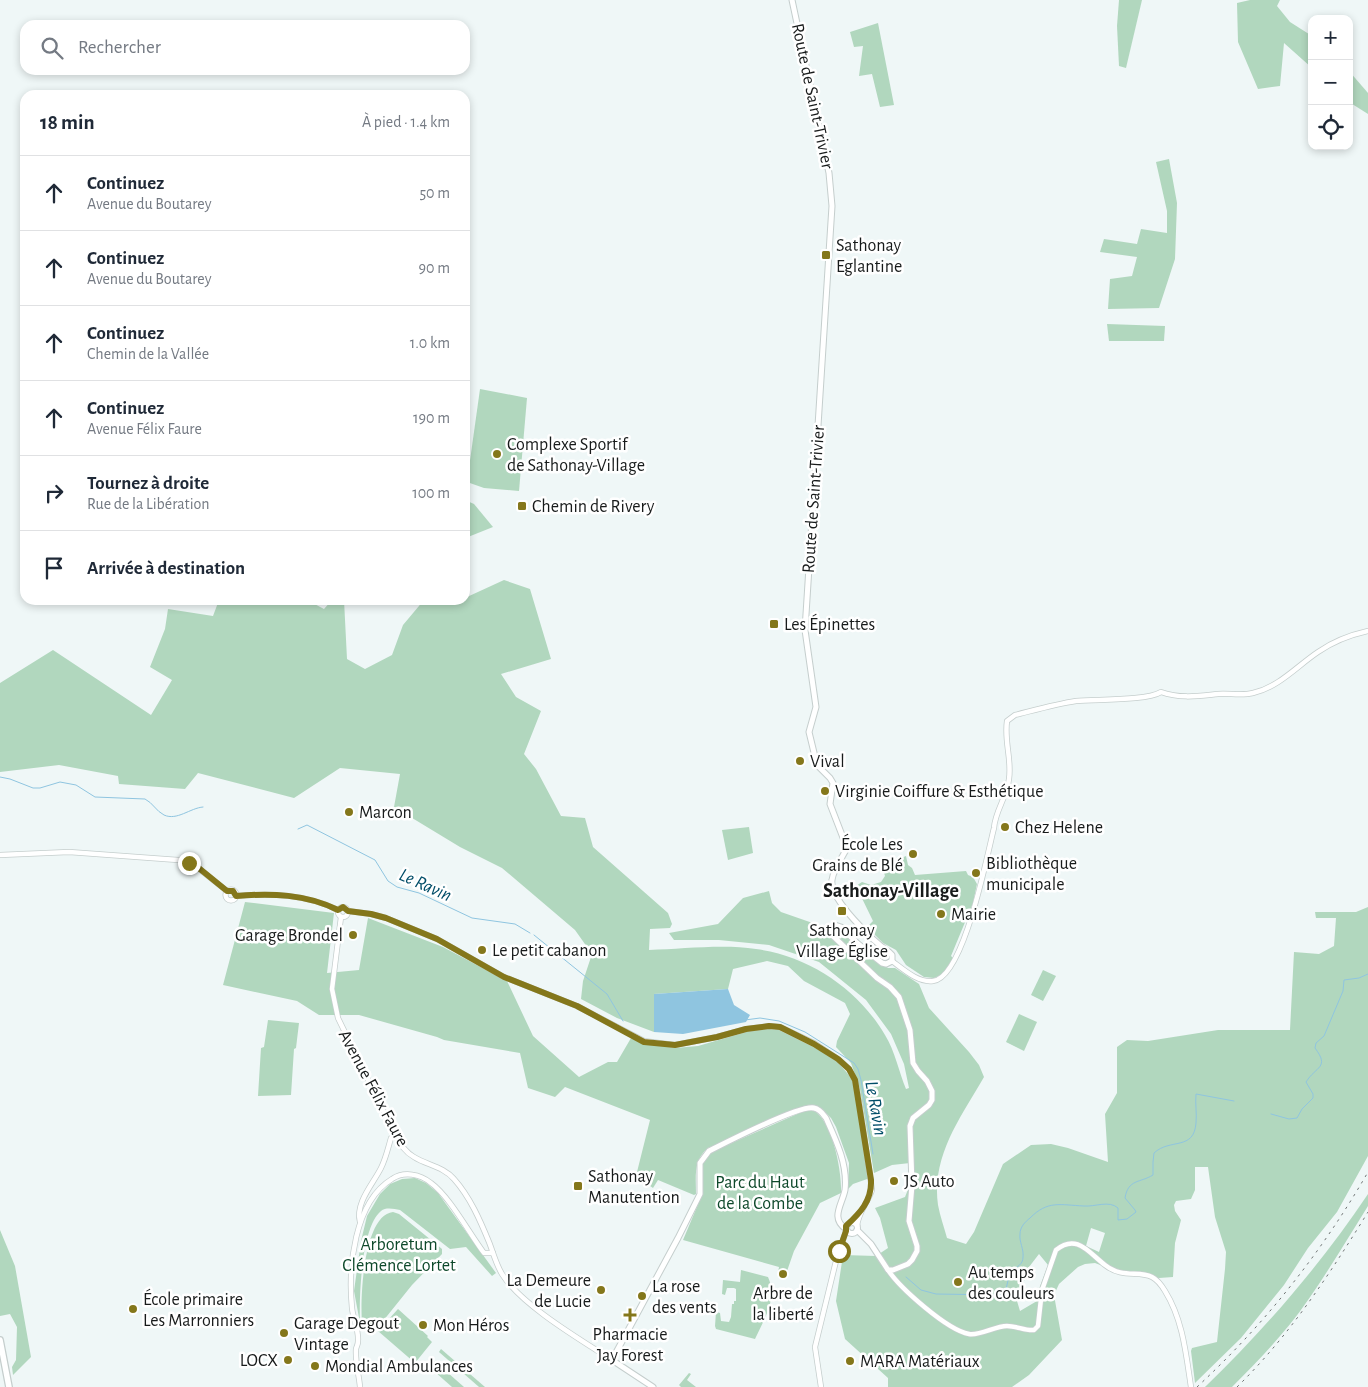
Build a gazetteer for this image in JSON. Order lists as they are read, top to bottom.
{
  "streets": {
    "main road": ["Route de Saint-Trivier", "Avenue Félix Faure"]
  },
  "districts": ["Sathonay-Village"],
  "water": ["Le Ravin"],
  "parks": ["Parc du Haut de la Combe", "Arboretum Clémence Lortet"],
  "places": {
    "transit": [
      "Sathonay Eglantine",
      "Chemin de Rivery",
      "Les Épinettes",
      "Sathonay Village Église",
      "Sathonay Manutention"
    ],
    "other": [
      "Complexe Sportif de Sathonay-Village",
      "Vival",
      "Virginie Coiffure & Esthétique",
      "Marcon",
      "Chez Helene",
      "École Les Grains de Blé",
      "Bibliothèque municipale",
      "Mairie",
      "Garage Brondel",
      "Le petit cabanon",
      "JS Auto",
      "Arbre de la liberté",
      "Au temps des couleurs",
      "La Demeure de Lucie",
      "La rose des vents",
      "École primaire Les Marronniers",
      "Mon Héros",
      "Garage Degout Vintage",
      "LOCX",
      "MARA Matériaux",
      "Mondial Ambulances"
    ],
    "health": ["Pharmacie Jay Forest"]
  },
  "page": {
    "map_buttons": ["+", "−"],
    "search": "Rechercher",
    "heading": ["18 min", "À pied · 1.4 km"],
    "list": [
      ["Continuez", "Avenue du Boutarey", "50 m"],
      ["Continuez", "Avenue du Boutarey", "90 m"],
      ["Continuez", "Chemin de la Vallée", "1.0 km"],
      ["Continuez", "Avenue Félix Faure", "190 m"],
      ["Tournez à droite", "Rue de la Libération", "100 m"],
      "Arrivée à destination"
    ]
  }
}
